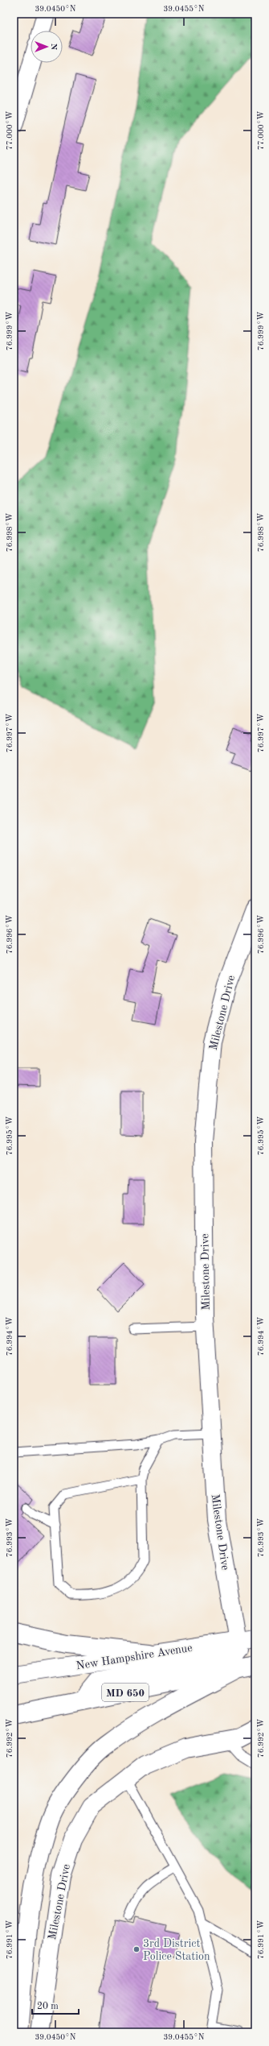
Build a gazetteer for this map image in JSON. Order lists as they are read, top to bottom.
{
  "streets": {
    "main road": ["Milestone Drive", "New Hampshire Avenue", "MD 650"]
  },
  "crossings": [
    ["Milestone Drive", "New Hampshire Avenue"]
  ],
  "places": ["3rd District Police Station"],
  "scale_bar": "20 m",
  "north": "right",
  "coordinates": [
    "39.0450°N",
    "39.0455°N",
    "77.000°W",
    "76.999°W",
    "76.998°W",
    "76.997°W",
    "76.996°W",
    "76.995°W",
    "76.994°W",
    "76.993°W",
    "76.992°W",
    "76.991°W"
  ]
}
